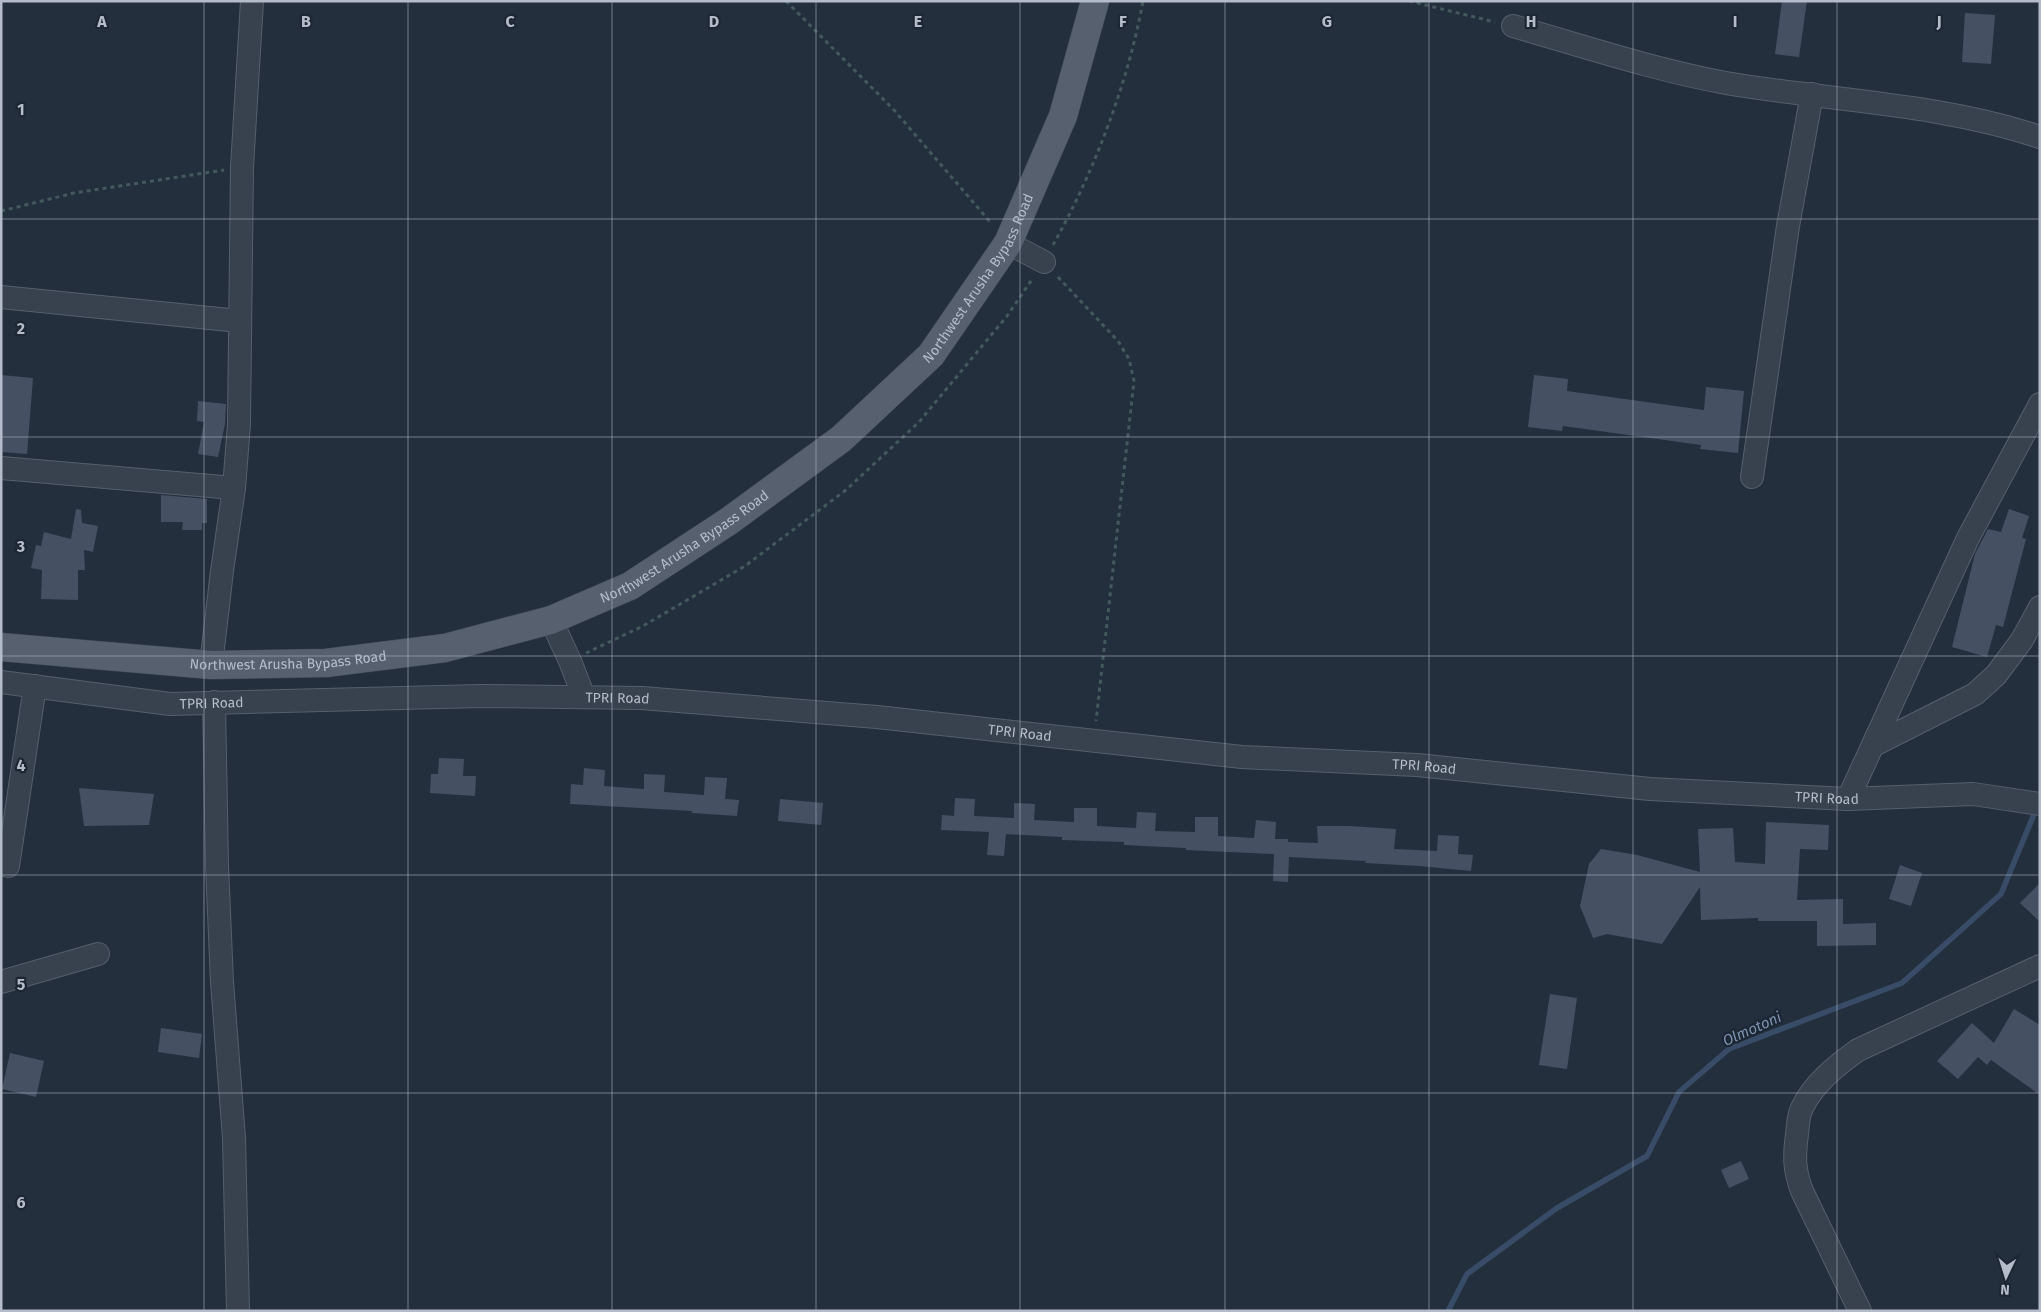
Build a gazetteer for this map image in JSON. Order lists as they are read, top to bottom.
{
  "streets": {
    "main road": ["Northwest Arusha Bypass Road"],
    "street": ["TPRI Road"]
  },
  "water": ["Olmotoni"],
  "north": "bottom",
  "grid": {
    "columns": [
      "A",
      "B",
      "C",
      "D",
      "E",
      "F",
      "G",
      "H",
      "I",
      "J"
    ],
    "rows": [
      "1",
      "2",
      "3",
      "4",
      "5",
      "6"
    ]
  }
}
